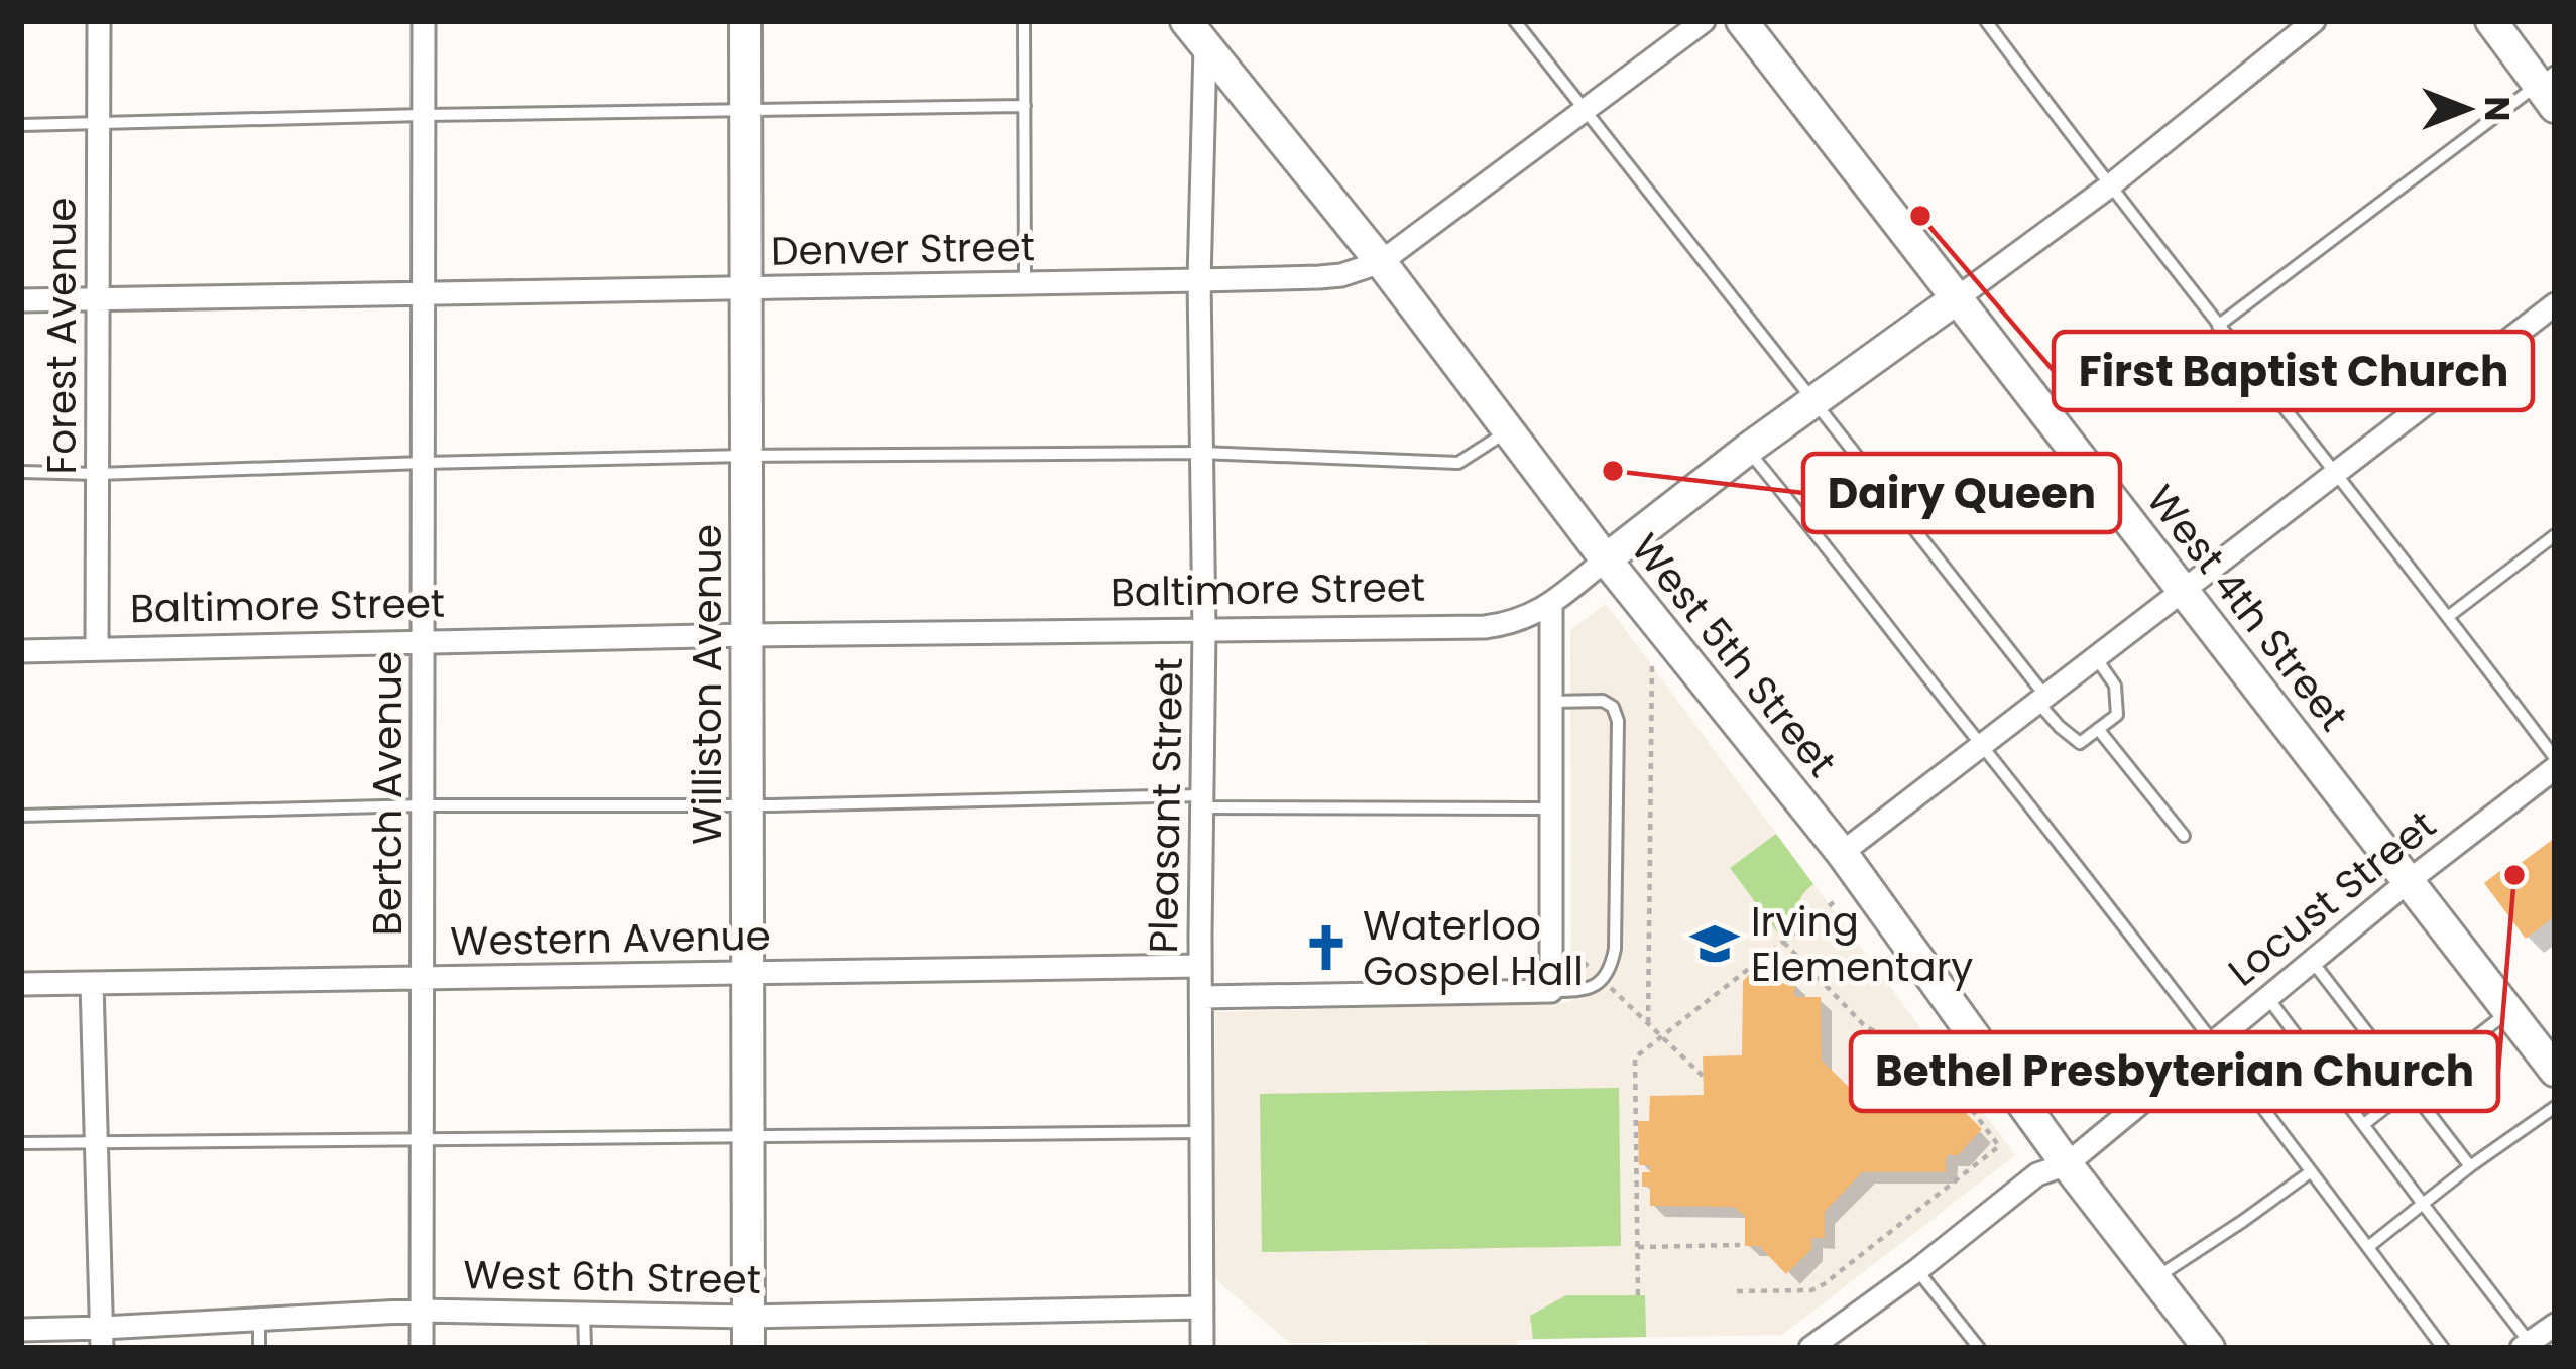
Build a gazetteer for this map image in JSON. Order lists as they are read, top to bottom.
{
  "streets": {
    "main road": [
      "Baltimore Street",
      "West 4th Street",
      "West 5th Street",
      "Williston Avenue"
    ],
    "street": [
      "Denver Street",
      "Forest Avenue",
      "Bertch Avenue",
      "Pleasant Street",
      "Locust Street",
      "Western Avenue",
      "West 6th Street"
    ]
  },
  "crossings": [
    ["Denver Street", "Forest Avenue"],
    ["Denver Street", "West 5th Street"],
    ["Denver Street", "Williston Avenue"],
    ["Denver Street", "Bertch Avenue"],
    ["Denver Street", "Pleasant Street"],
    ["Forest Avenue", "Baltimore Street"],
    ["Baltimore Street", "West 4th Street"],
    ["Baltimore Street", "West 5th Street"],
    ["Baltimore Street", "Williston Avenue"],
    ["Baltimore Street", "Bertch Avenue"],
    ["Baltimore Street", "Pleasant Street"],
    ["West 4th Street", "Locust Street"],
    ["West 5th Street", "Pleasant Street"],
    ["West 5th Street", "Locust Street"],
    ["Williston Avenue", "Western Avenue"],
    ["Williston Avenue", "West 6th Street"],
    ["Bertch Avenue", "Western Avenue"],
    ["Bertch Avenue", "West 6th Street"],
    ["Pleasant Street", "Western Avenue"],
    ["Pleasant Street", "West 6th Street"]
  ],
  "places": {
    "other": ["First Baptist Church", "Dairy Queen", "Bethel Presbyterian Church"],
    "school or university": ["Irving Elementary"],
    "church": ["Waterloo Gospel Hall"]
  },
  "north": "right"
}
